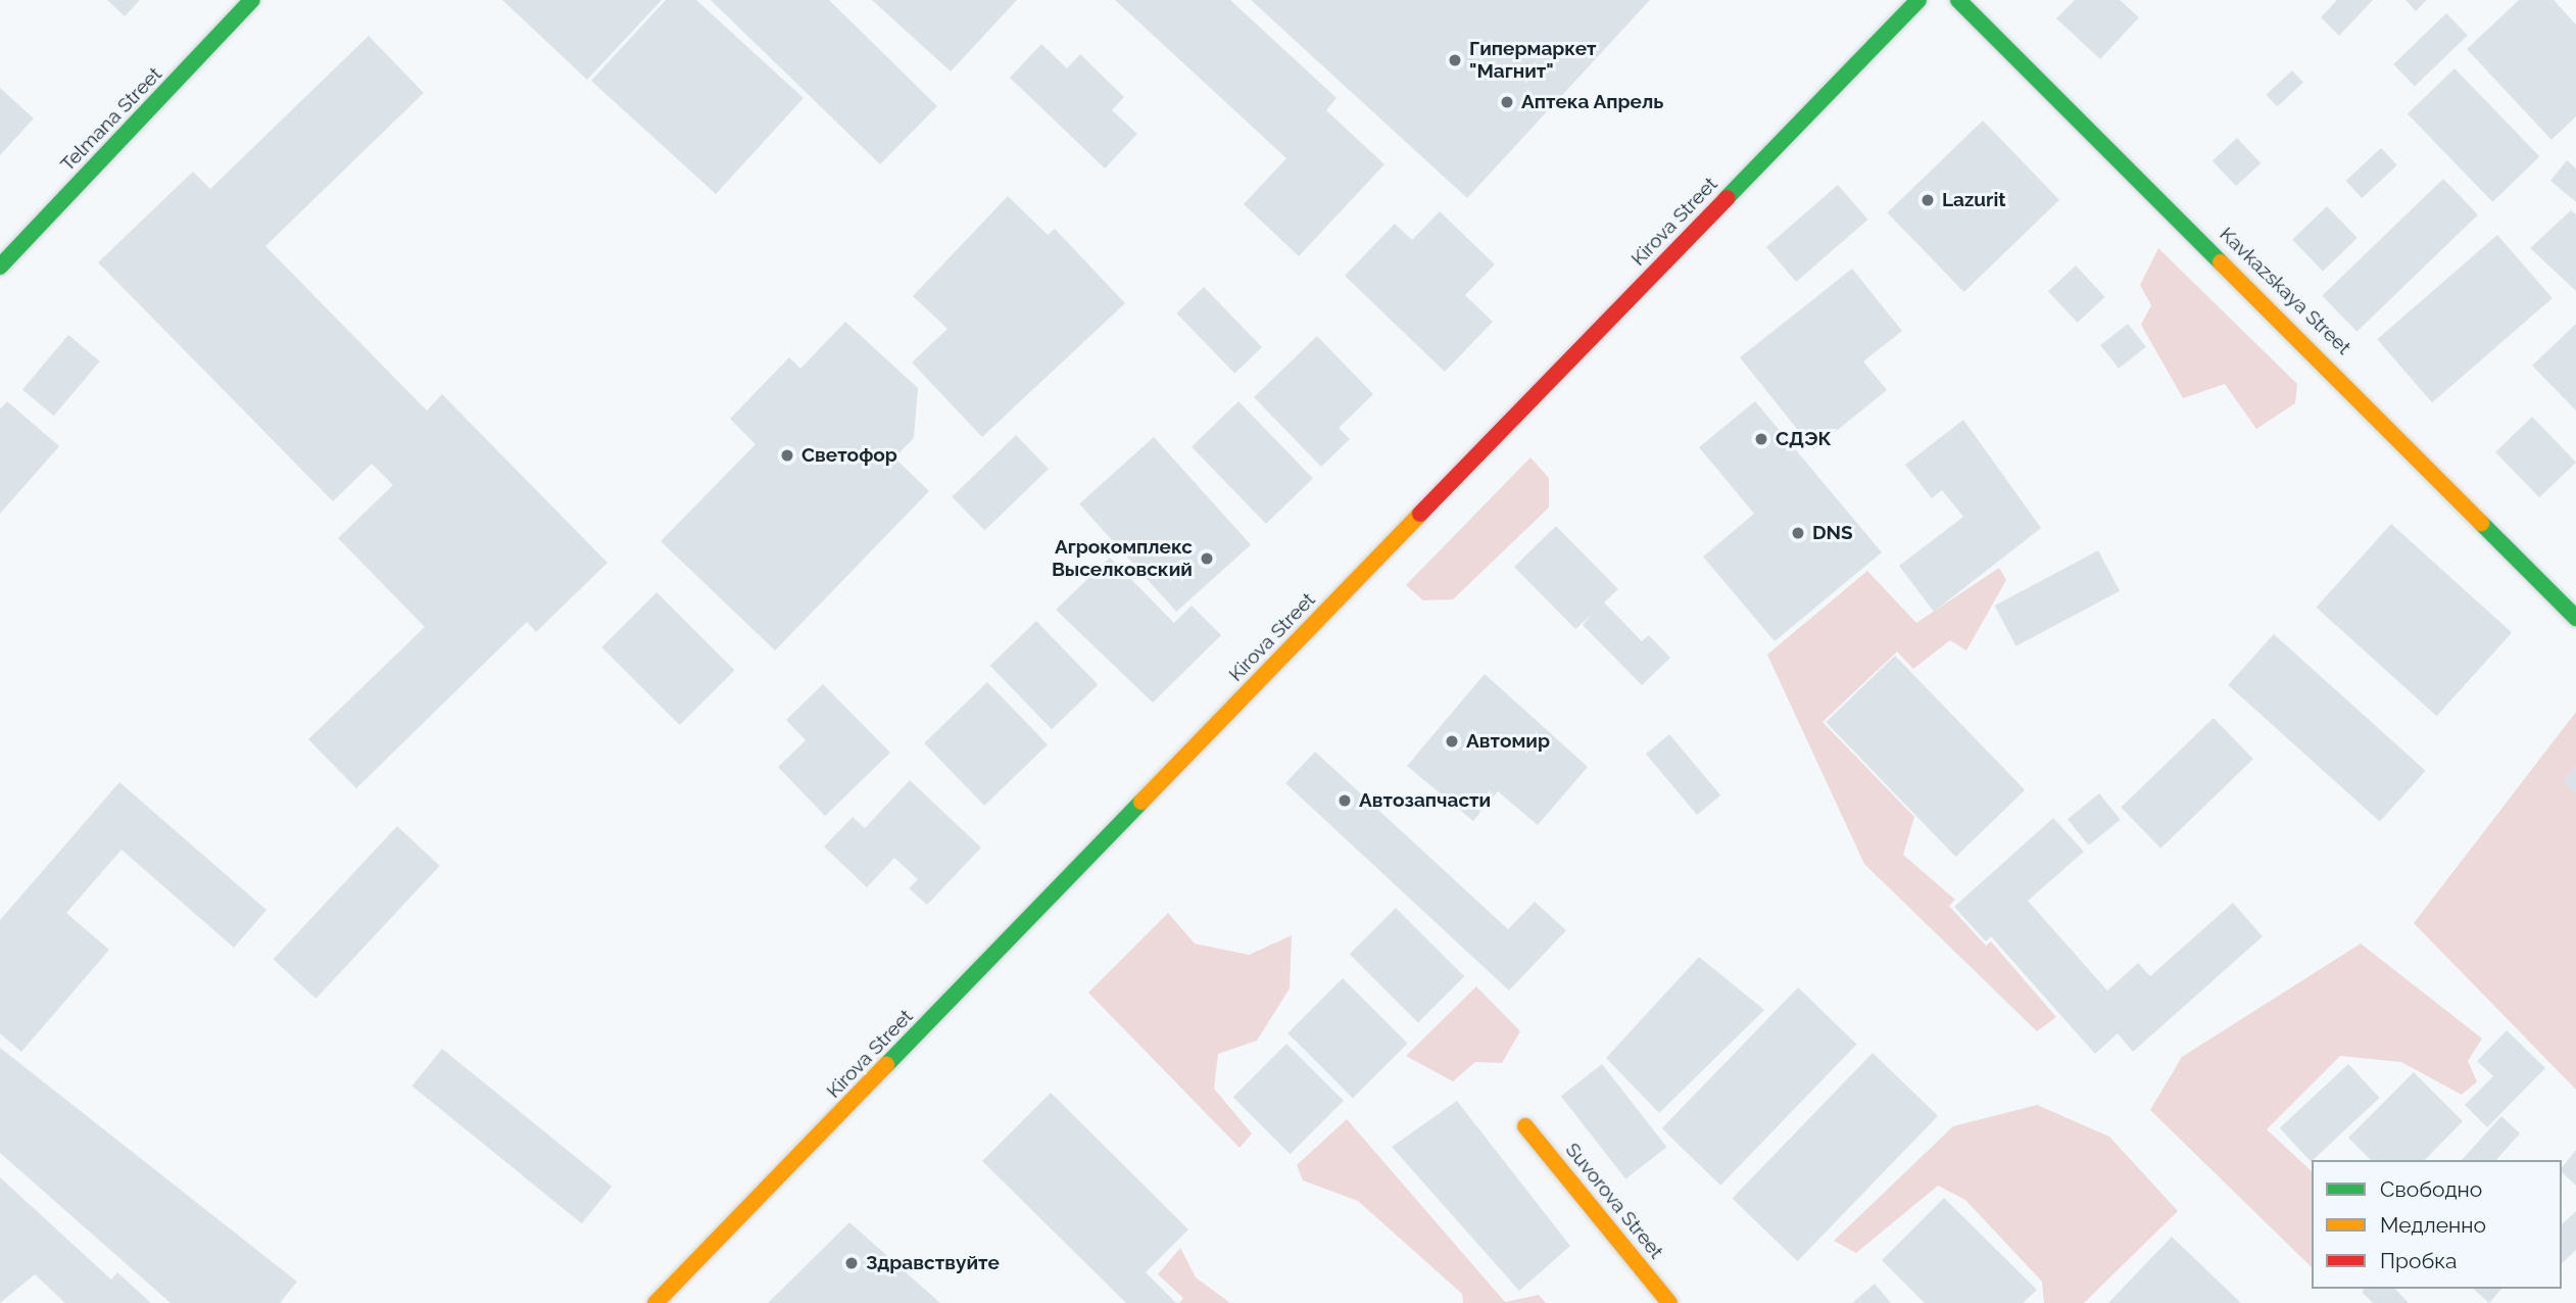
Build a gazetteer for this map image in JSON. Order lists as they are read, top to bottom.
{
  "streets": {
    "main road": [
      "Telmana Street",
      "Kirova Street",
      "Kavkazskaya Street",
      "Suvorova Street"
    ]
  },
  "places": [
    "Гипермаркет \"Магнит\"",
    "Аптека Апрель",
    "Lazurit",
    "СДЭК",
    "Светофор",
    "DNS",
    "Агрокомплекс Выселковский",
    "Автомир",
    "Автозапчасти",
    "Здравствуйте"
  ],
  "legend": ["Свободно", "Медленно", "Пробка"]
}
